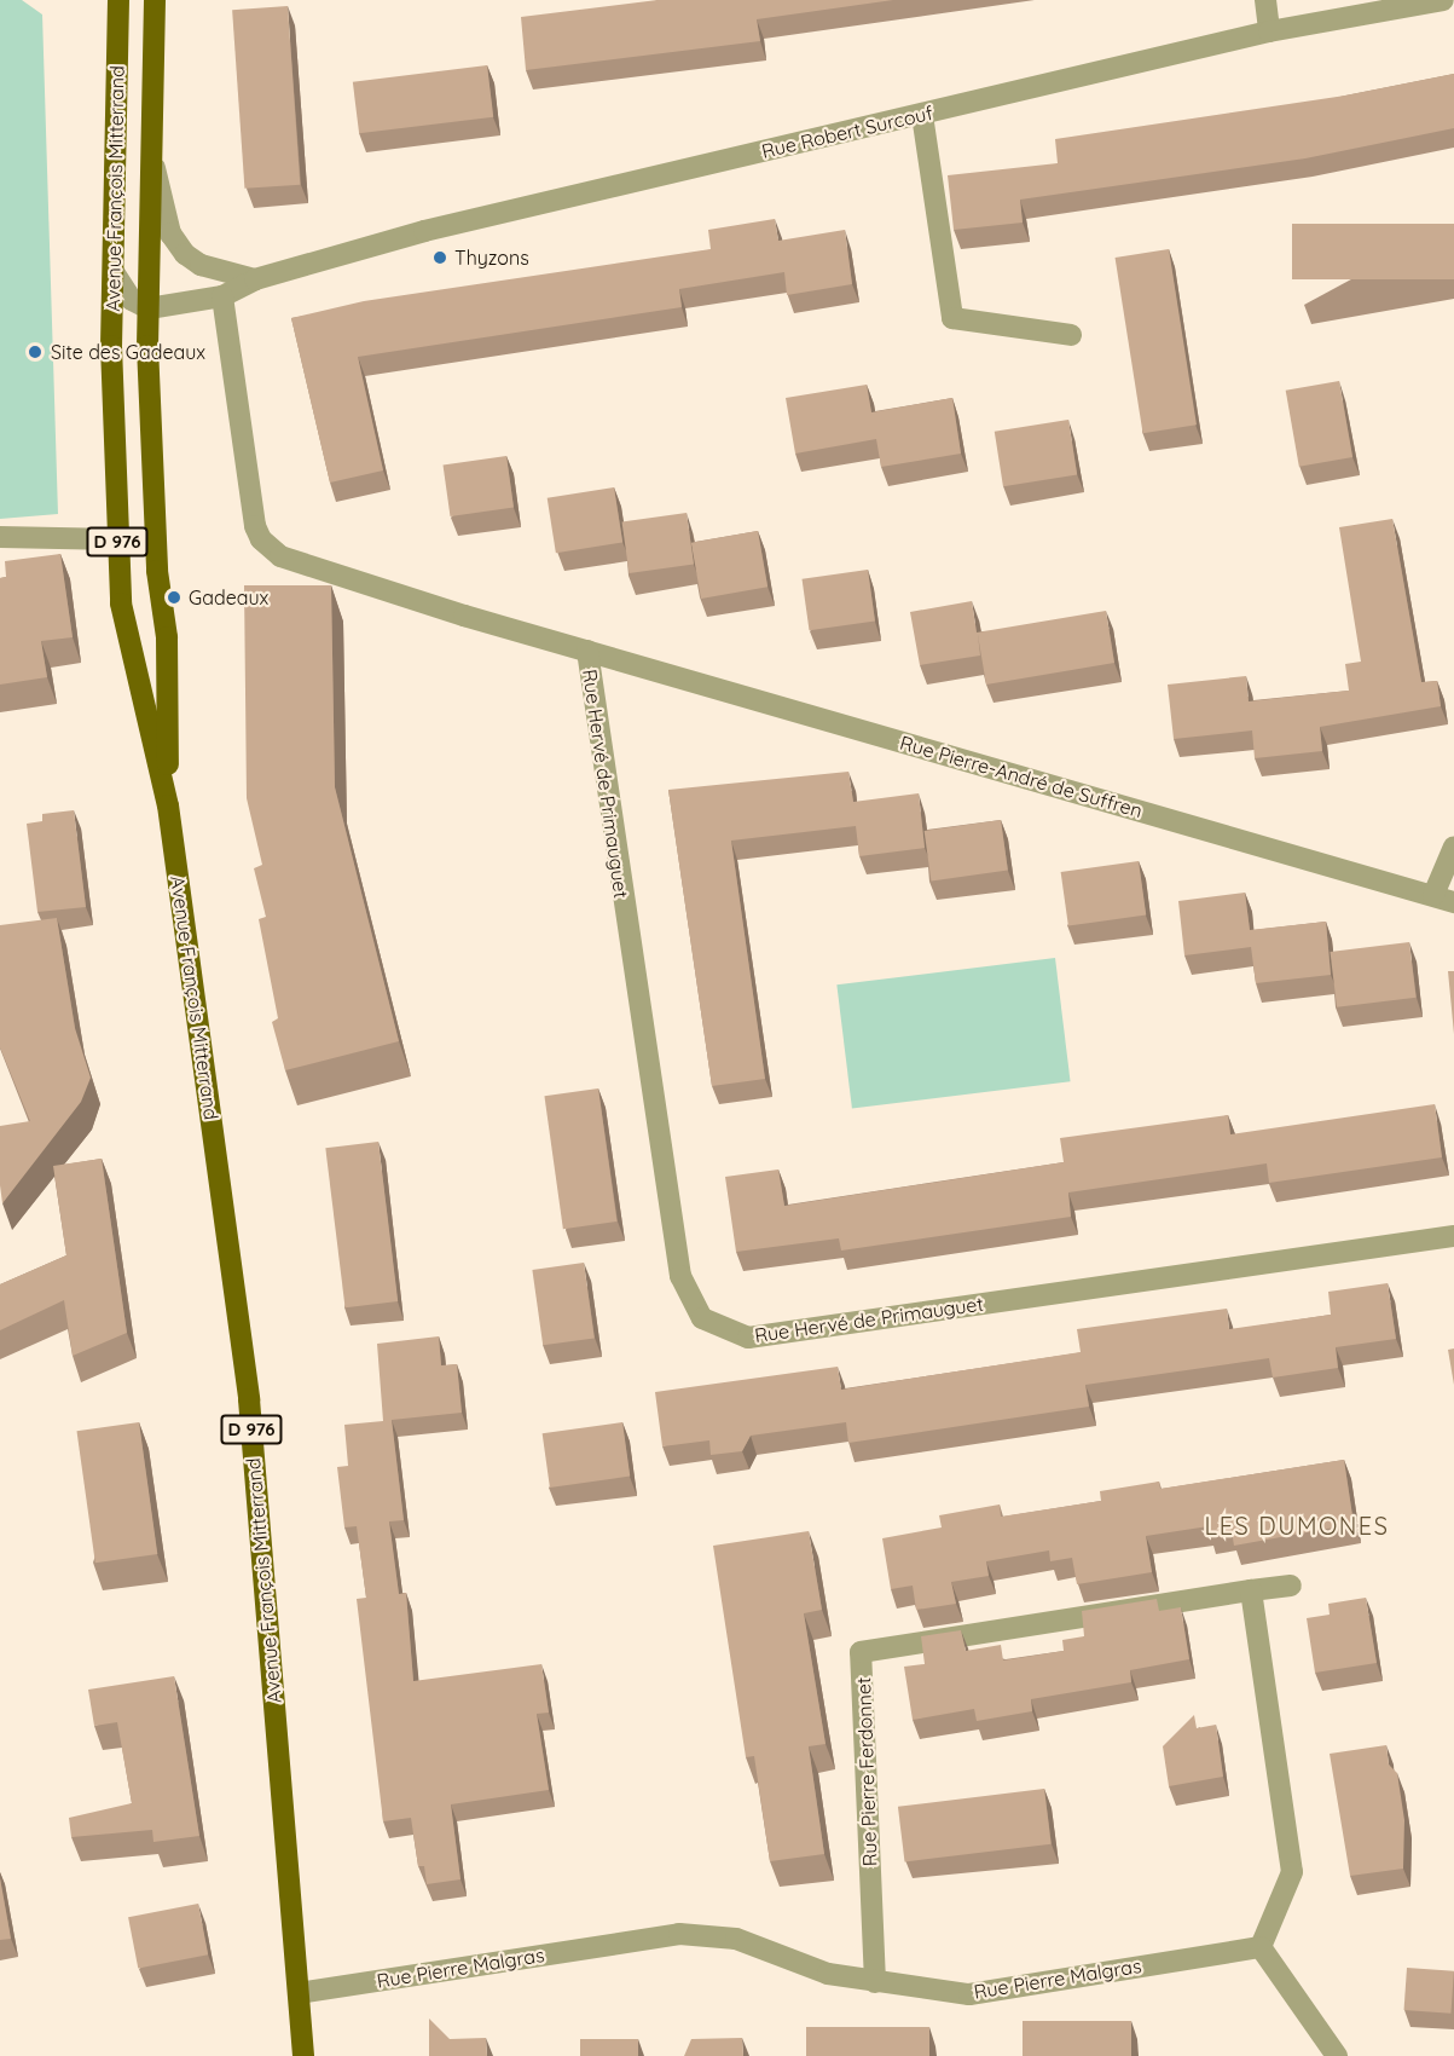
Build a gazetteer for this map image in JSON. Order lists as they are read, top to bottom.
{
  "streets": {
    "main road": ["Avenue François Mitterrand", "D 976"],
    "street": [
      "Rue Robert Surcouf",
      "Rue Pierre-André de Suffren",
      "Rue Hervé de Primauguet",
      "Rue Pierre Ferdonnet",
      "Rue Pierre Malgras"
    ]
  },
  "crossings": [
    ["Rue Robert Surcouf", "Avenue François Mitterrand"],
    ["Rue Robert Surcouf", "Rue Pierre-André de Suffren"],
    ["Avenue François Mitterrand", "Rue Pierre Malgras"],
    ["Rue Pierre-André de Suffren", "Rue Hervé de Primauguet"],
    ["Rue Pierre Ferdonnet", "Rue Pierre Malgras"]
  ],
  "districts": ["LES DUMONES"],
  "places": ["Thyzons", "Site des Gadeaux", "Gadeaux"]
}
